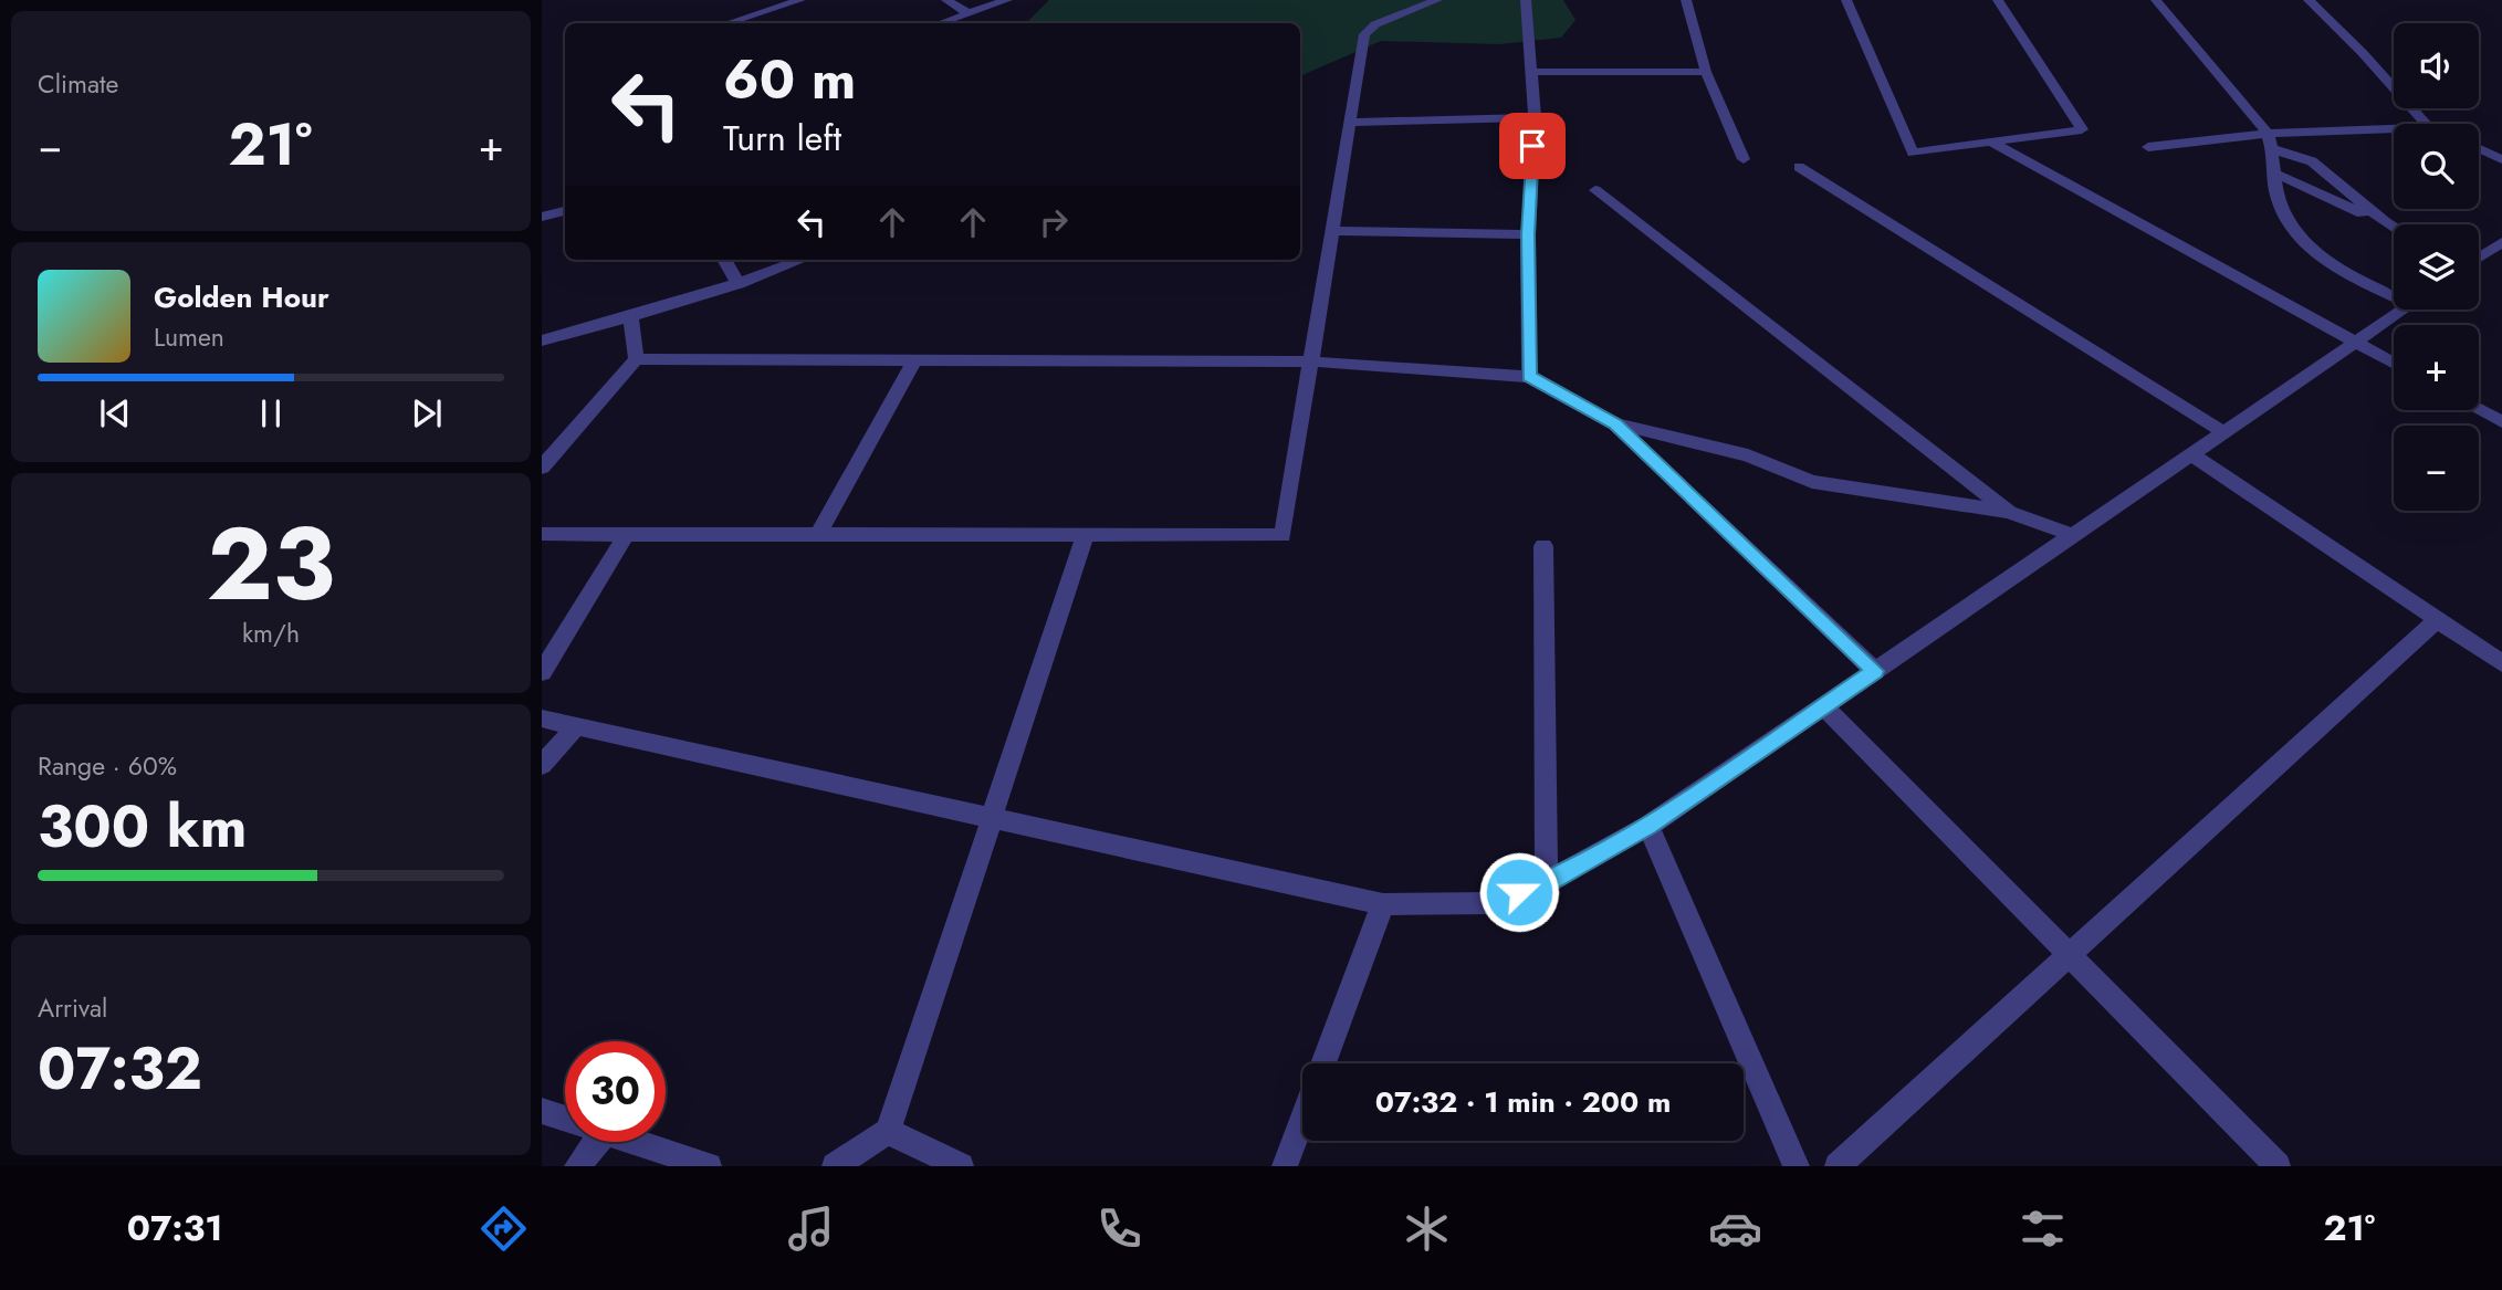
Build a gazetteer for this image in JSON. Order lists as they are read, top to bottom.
{
  "page": {
    "tile": [
      "Climate",
      ["23", "km/h"],
      ["Range · 60%", "300 km"],
      ["Arrival", "07:32"]
    ],
    "map_buttons": ["+", "−"],
    "turn": ["60 m", "Turn left"],
    "heat": ["−", "21°", "+"],
    "song": ["Golden Hour", "Lumen"],
    "limit": "30",
    "trip": "07:32 · 1 min · 200 m",
    "tabs": ["07:31", "21°"]
  }
}
